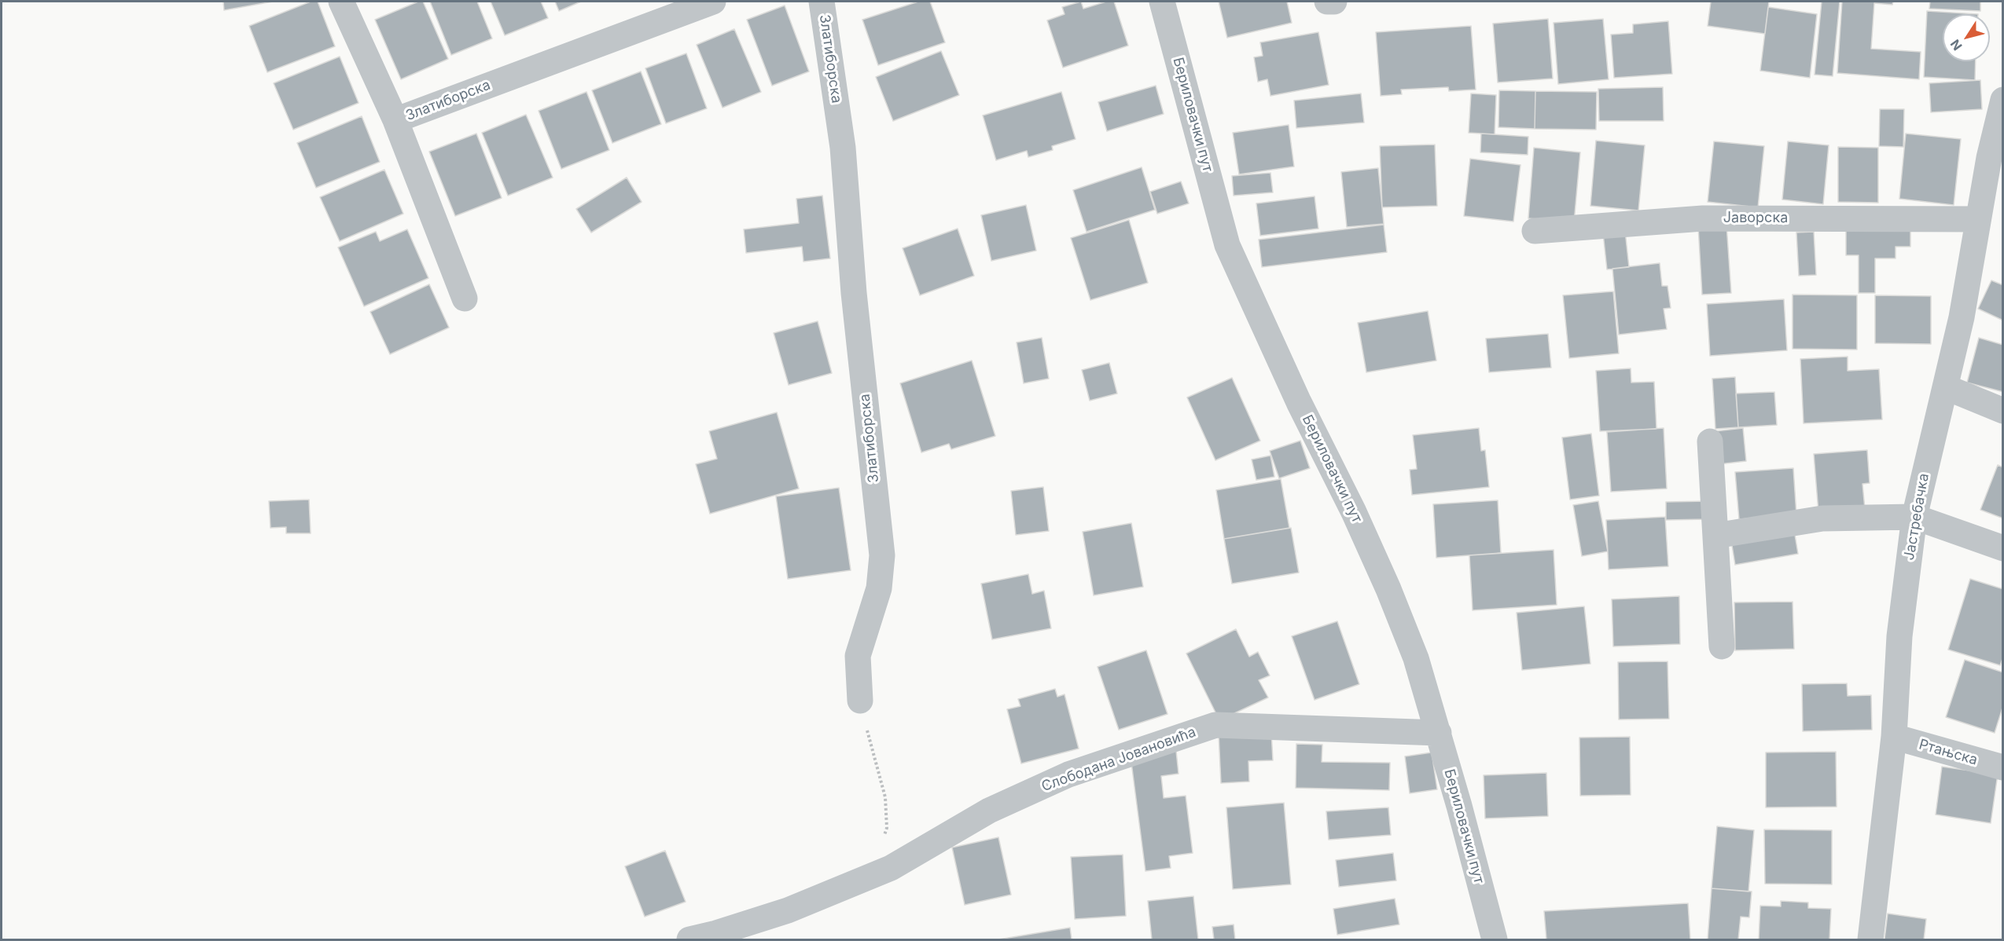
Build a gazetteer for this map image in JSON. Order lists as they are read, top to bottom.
{
  "streets": {
    "street": [
      "Златиборска",
      "Бериловачки пут",
      "Јаворска",
      "Јастребачка",
      "Ртањска",
      "Слободана Јовановића"
    ]
  },
  "crossings": [
    ["Бериловачки пут", "Слободана Јовановића"],
    ["Јаворска", "Јастребачка"],
    ["Јастребачка", "Ртањска"]
  ],
  "north": "bottom left"
}
